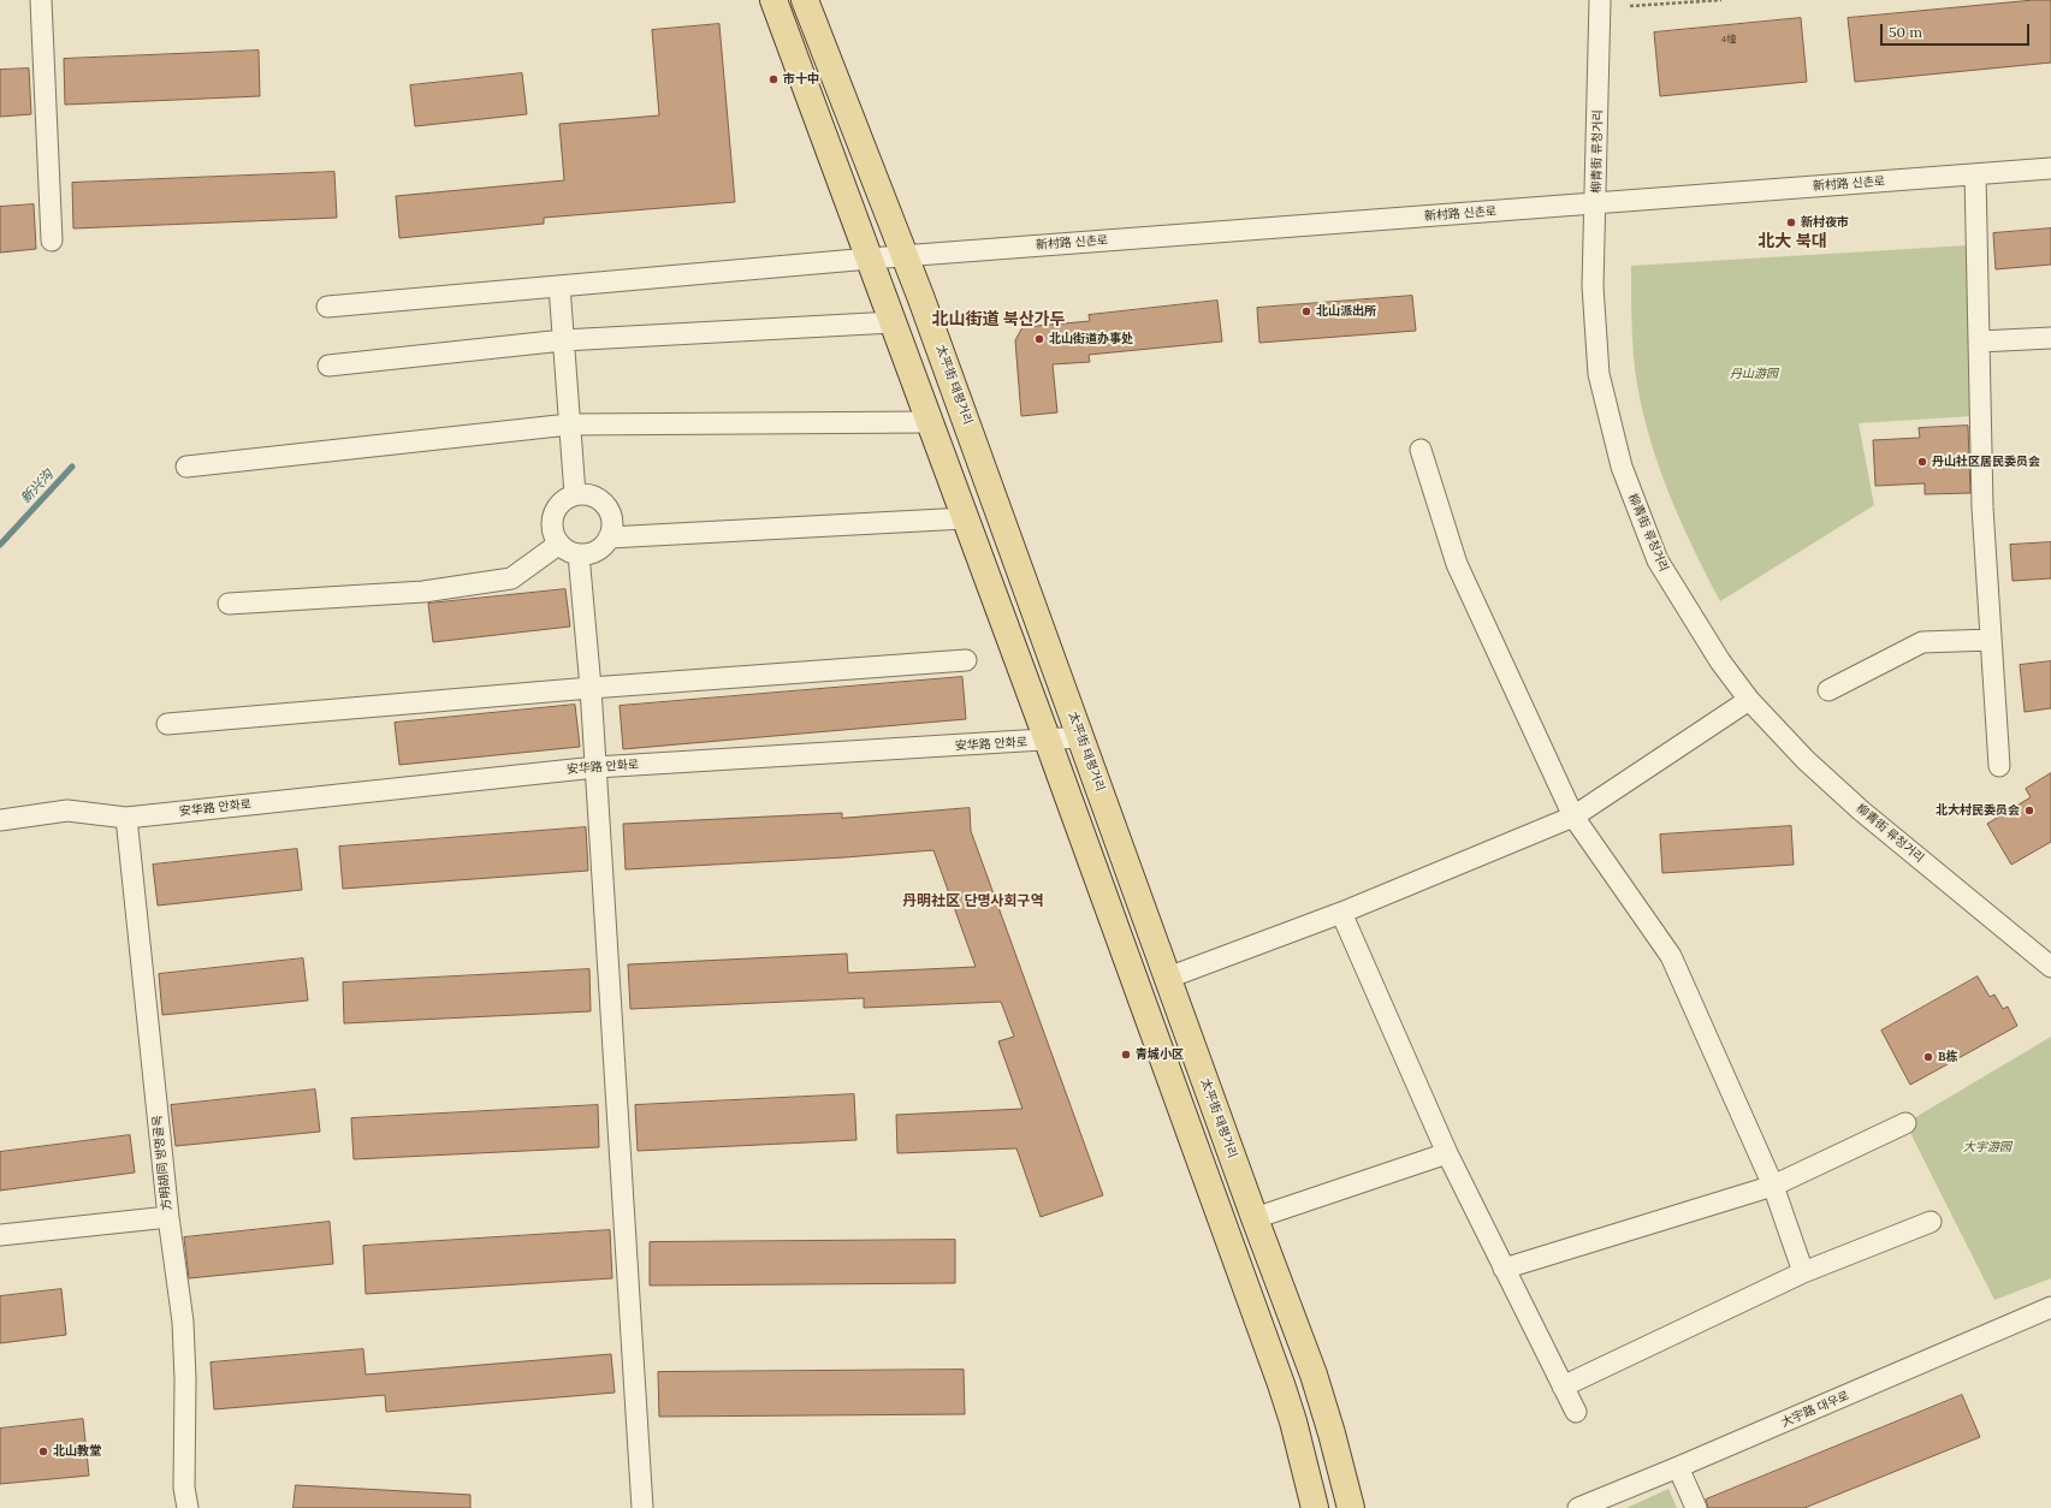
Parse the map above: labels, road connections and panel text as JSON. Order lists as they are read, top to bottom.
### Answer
{
  "streets": {
    "main road": ["太平街 태평거리"],
    "street": [
      "柳青街 류청거리",
      "新村路 신촌로",
      "安华路 안화로",
      "方明胡同 방명골목",
      "大宇路 대우로"
    ]
  },
  "crossings": [
    ["柳青街 류청거리", "新村路 신촌로"],
    ["新村路 신촌로", "太平街 태평거리"],
    ["太平街 태평거리", "安华路 안화로"],
    ["安华路 안화로", "方明胡同 방명골목"]
  ],
  "districts": ["北大 북대", "北山街道 북산가두", "丹明社区 단명사회구역"],
  "water": ["新兴沟"],
  "parks": ["丹山游园", "大宇游园"],
  "places": [
    "市十中",
    "新村夜市",
    "北山派出所",
    "北山街道办事处",
    "丹山社区居民委员会",
    "北大村民委员会",
    "青城小区",
    "B栋",
    "北山教堂"
  ],
  "house_numbers": ["4幢"],
  "scale_bar": "50 m"
}
